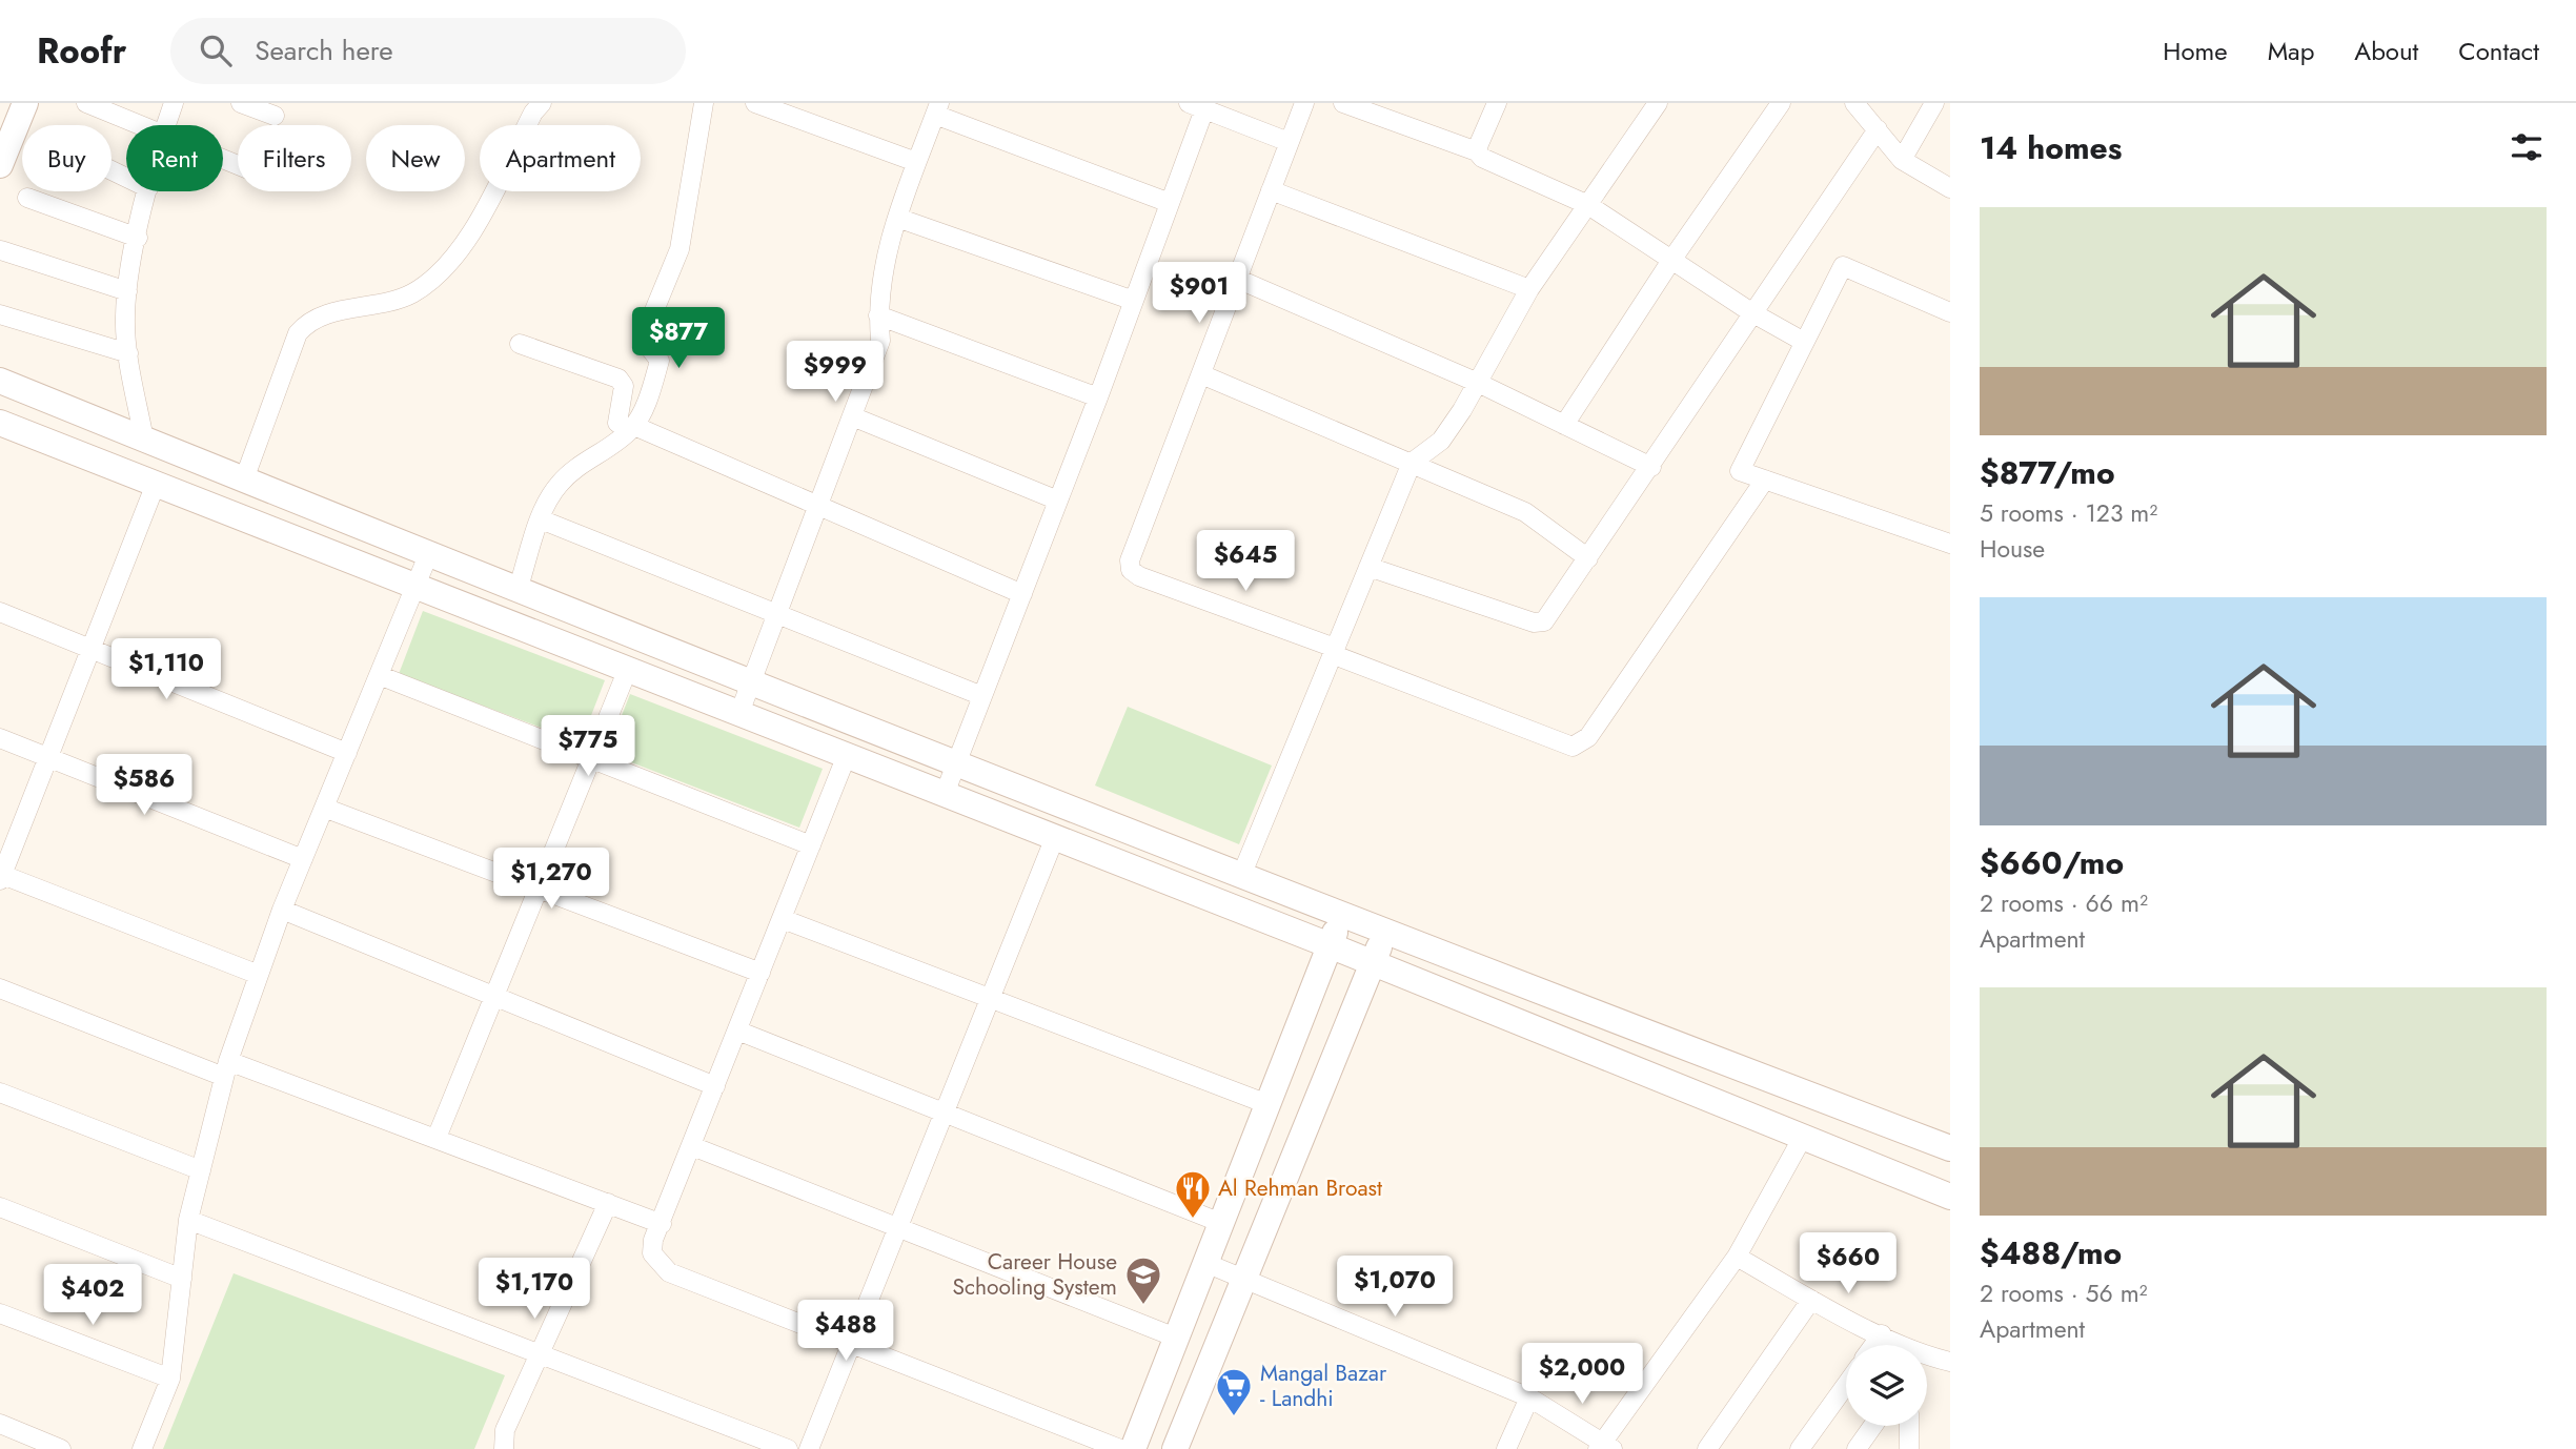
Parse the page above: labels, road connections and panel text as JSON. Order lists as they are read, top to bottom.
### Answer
{
  "places": {
    "restaurant": ["Al Rehman Broast"],
    "school or university": ["Career House Schooling System"],
    "supermarket": ["Mangal Bazar - Landhi"]
  },
  "page": {
    "header": "Roofr",
    "search": "Search here",
    "nav": [
      "Home",
      "Map",
      "About",
      "Contact"
    ],
    "heading": "14 homes",
    "chip": [
      "Buy",
      "Rent",
      "Filters",
      "New",
      "Apartment"
    ],
    "list": [
      {
        "name": "$877/mo",
        "note": "5 rooms · 123 m² · House"
      },
      {
        "name": "$660/mo",
        "note": "2 rooms · 66 m² · Apartment"
      },
      {
        "name": "$488/mo",
        "note": "2 rooms · 56 m² · Apartment"
      }
    ],
    "price": [
      "$901",
      "$877",
      "$999",
      "$645",
      "$1,110",
      "$775",
      "$586",
      "$1,270",
      "$660",
      "$1,070",
      "$1,170",
      "$402",
      "$488",
      "$2,000"
    ]
  }
}
